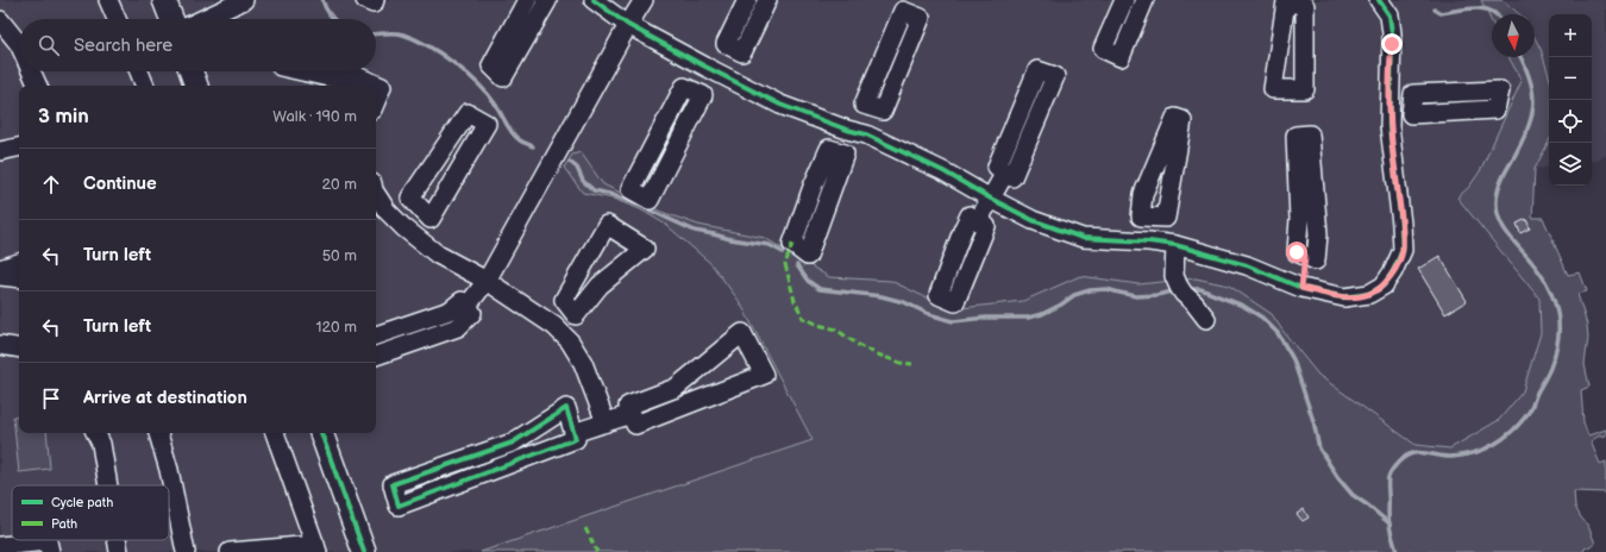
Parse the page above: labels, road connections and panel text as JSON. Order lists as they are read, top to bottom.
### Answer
{
  "legend": ["Cycle path", "Path"],
  "north": "bottom",
  "page": {
    "map_buttons": ["+", "−"],
    "search": "Search here",
    "heading": ["3 min", "Walk · 190 m"],
    "list": [
      ["Continue", "20 m"],
      ["Turn left", "50 m"],
      ["Turn left", "120 m"],
      "Arrive at destination"
    ]
  }
}
